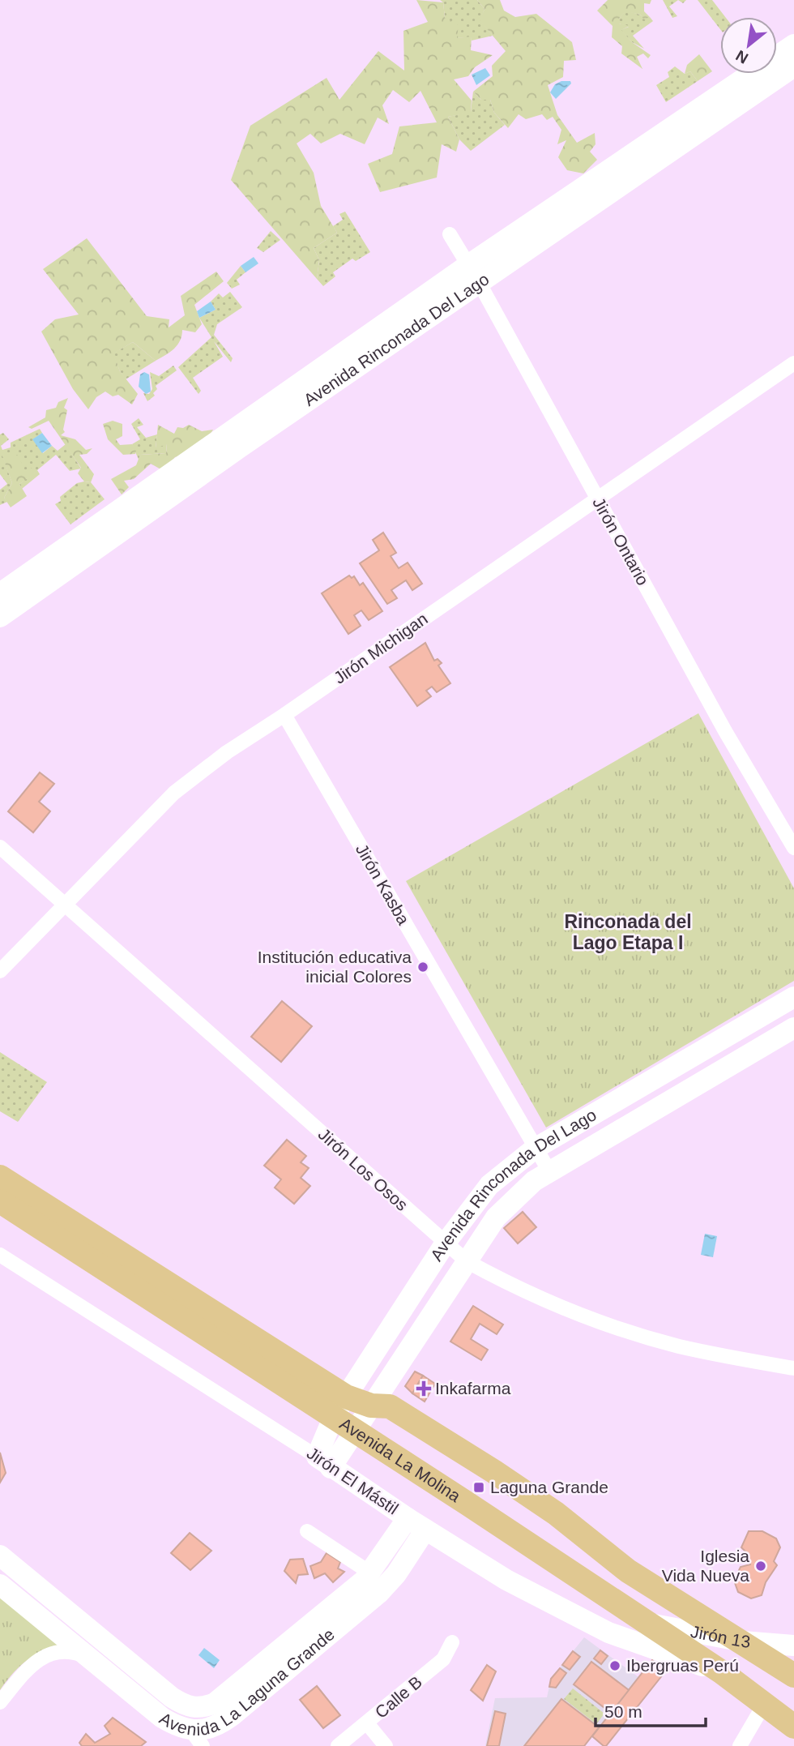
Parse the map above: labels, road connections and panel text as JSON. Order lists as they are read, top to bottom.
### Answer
{
  "streets": {
    "main road": ["Avenida La Molina"],
    "street": [
      "Avenida Rinconada Del Lago",
      "Jirón Ontario",
      "Jirón Michigan",
      "Jirón Kasba",
      "Jirón Los Osos",
      "Jirón El Mástil",
      "Jirón 13",
      "Avenida La Laguna Grande",
      "Calle B"
    ]
  },
  "crossings": [
    ["Avenida Rinconada Del Lago", "Jirón Ontario"],
    ["Avenida Rinconada Del Lago", "Jirón Kasba"],
    ["Avenida Rinconada Del Lago", "Jirón Los Osos"],
    ["Avenida Rinconada Del Lago", "Avenida La Molina"],
    ["Avenida Rinconada Del Lago", "Jirón El Mástil"],
    ["Jirón Ontario", "Jirón Michigan"],
    ["Jirón Michigan", "Jirón Kasba"],
    ["Jirón Michigan", "Jirón Los Osos"],
    ["Avenida La Molina", "Jirón El Mástil"],
    ["Avenida La Molina", "Jirón 13"],
    ["Jirón El Mástil", "Avenida La Laguna Grande"]
  ],
  "districts": ["Rinconada del Lago Etapa I"],
  "places": {
    "other": ["Institución educativa inicial Colores", "Iglesia Vida Nueva", "Ibergruas Perú"],
    "health": ["Inkafarma"],
    "transit": ["Laguna Grande"]
  },
  "scale_bar": "50 m",
  "north": "bottom left"
}
